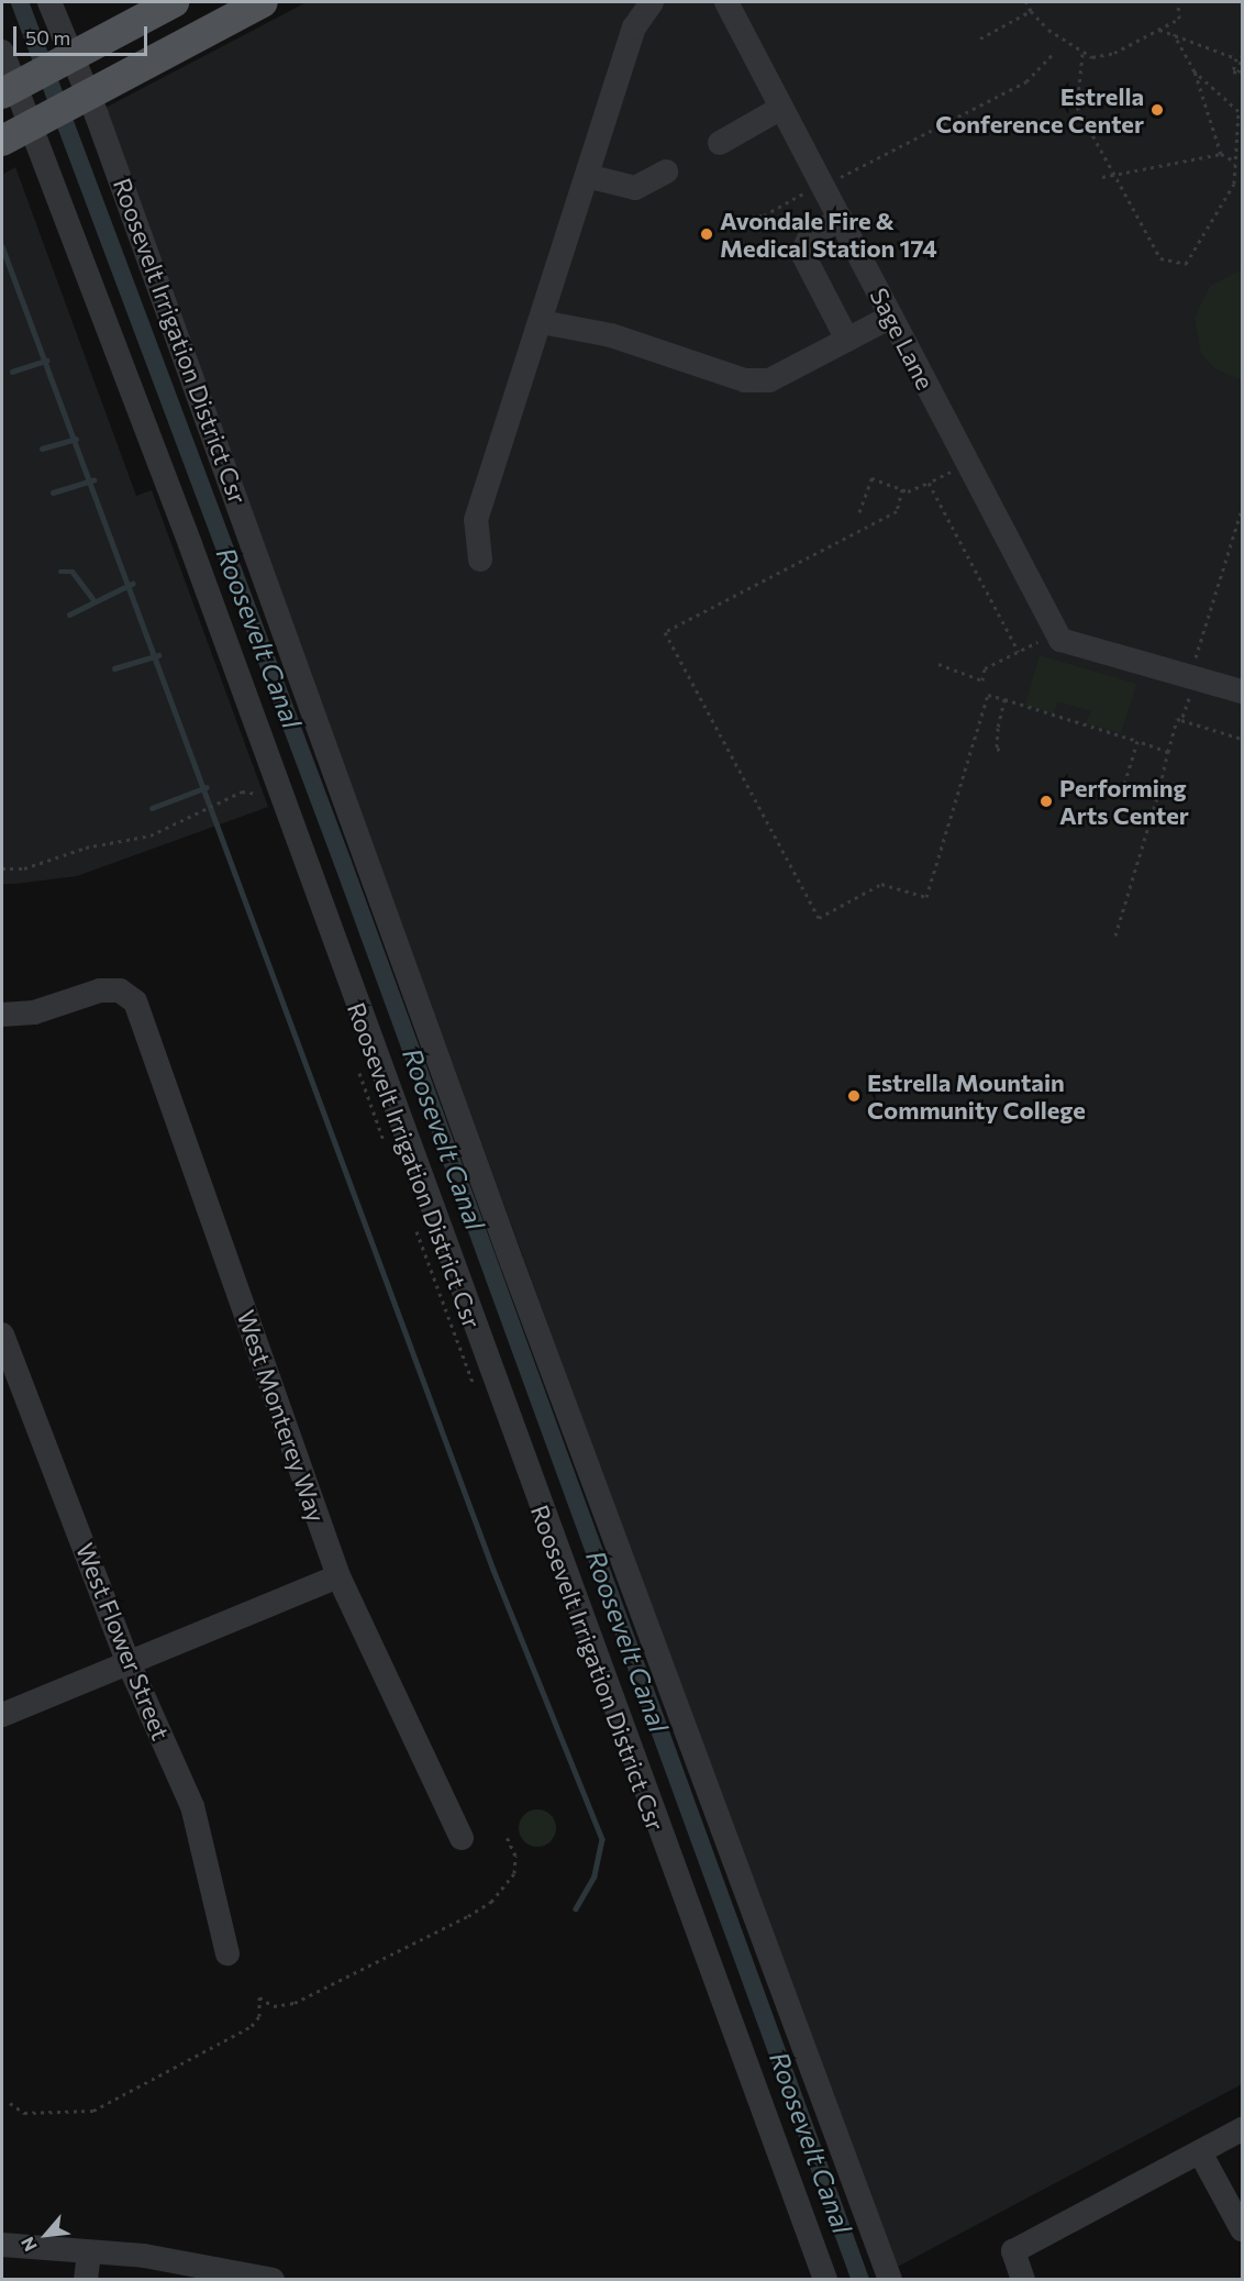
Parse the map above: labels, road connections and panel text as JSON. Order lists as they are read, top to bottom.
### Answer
{
  "streets": {
    "street": [
      "Sage Lane",
      "Roosevelt Irrigation District Csr",
      "West Monterey Way",
      "West Flower Street"
    ]
  },
  "water": ["Roosevelt Canal"],
  "places": [
    "Estrella Conference Center",
    "Avondale Fire & Medical Station 174",
    "Performing Arts Center",
    "Estrella Mountain Community College"
  ],
  "scale_bar": "50 m",
  "north": "bottom left"
}
